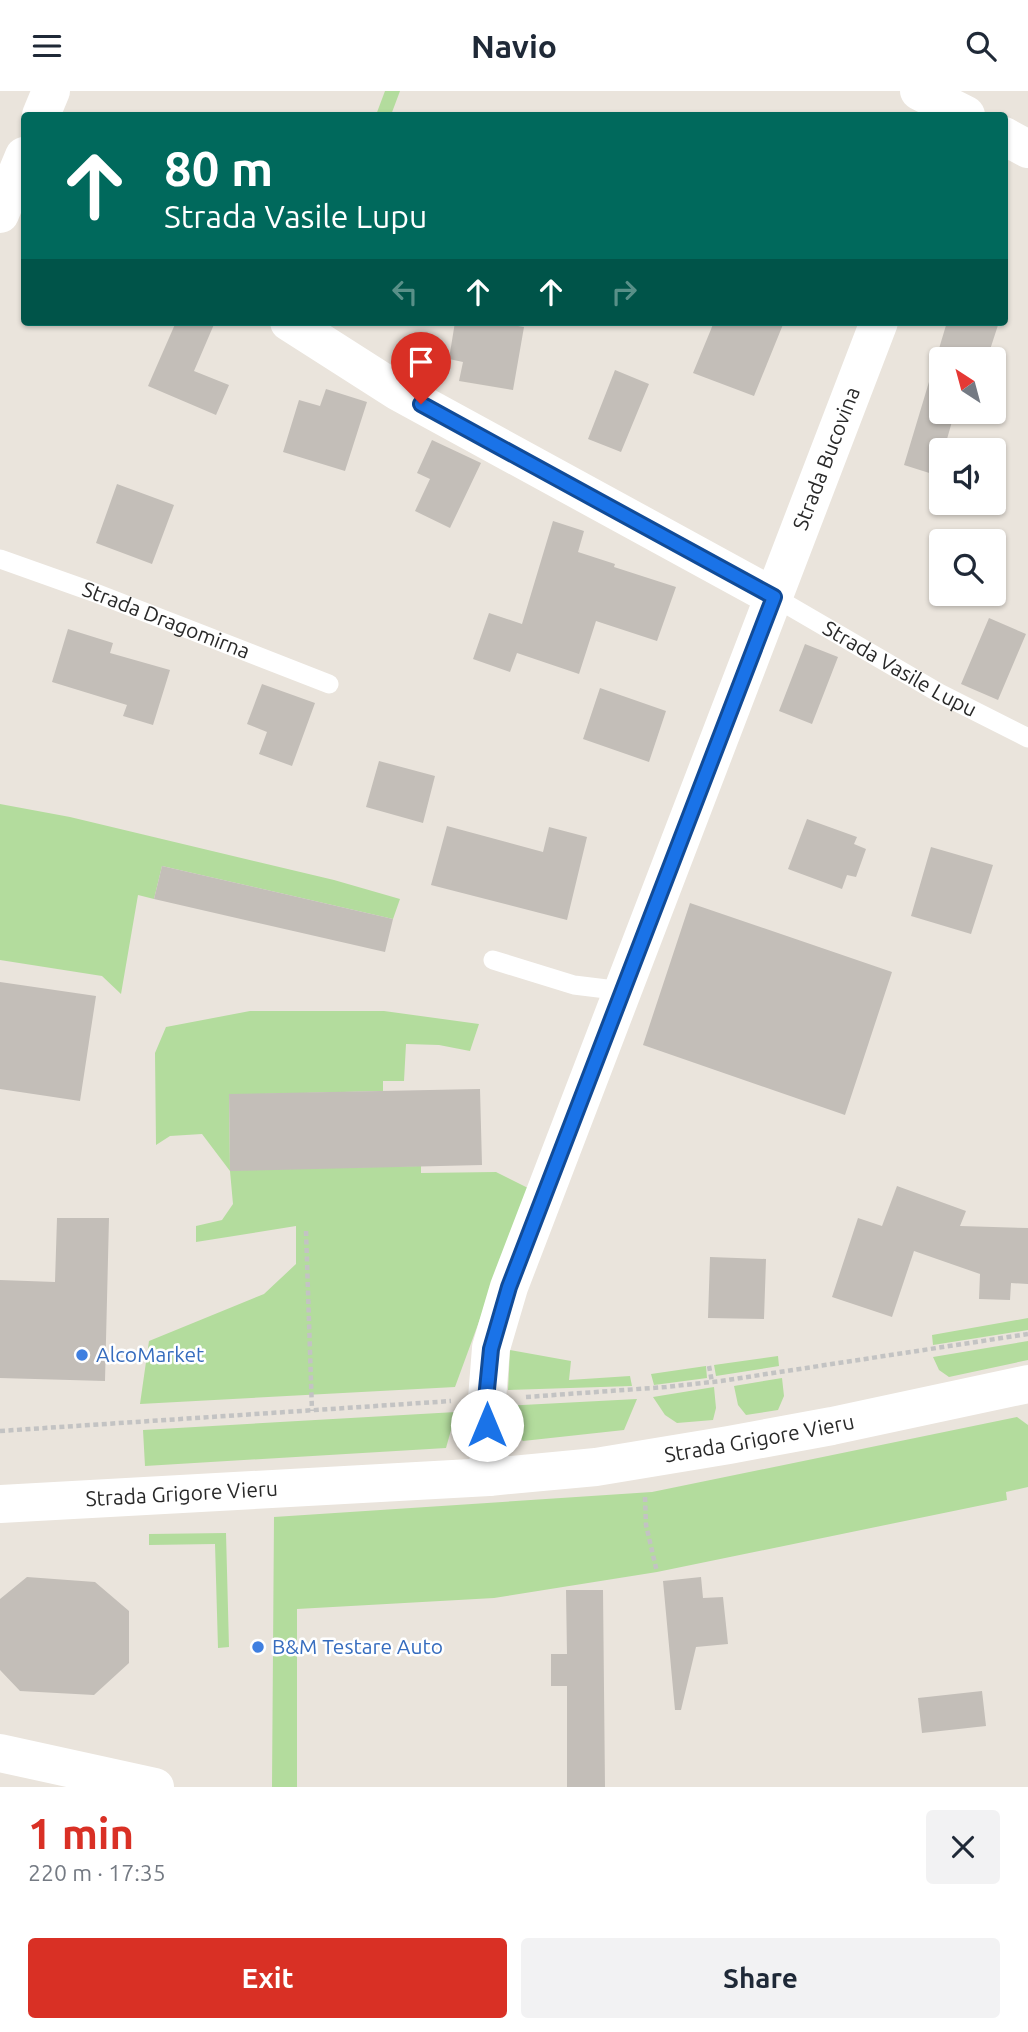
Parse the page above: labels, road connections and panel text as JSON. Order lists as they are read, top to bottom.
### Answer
{
  "streets": {
    "street": ["Strada Bucovina", "Strada Vasile Lupu", "Strada Grigore Vieru"],
    "lane": ["Strada Dragomirna"]
  },
  "crossings": [
    ["Strada Bucovina", "Strada Vasile Lupu"]
  ],
  "places": ["AlcoMarket", "B&M Testare Auto"],
  "north": "top left",
  "page": {
    "header": "Navio",
    "turn": ["80 m", "Strada Vasile Lupu"],
    "heading": ["1 min", "220 m · 17:35"],
    "buttons": ["Exit", "Share"]
  }
}
